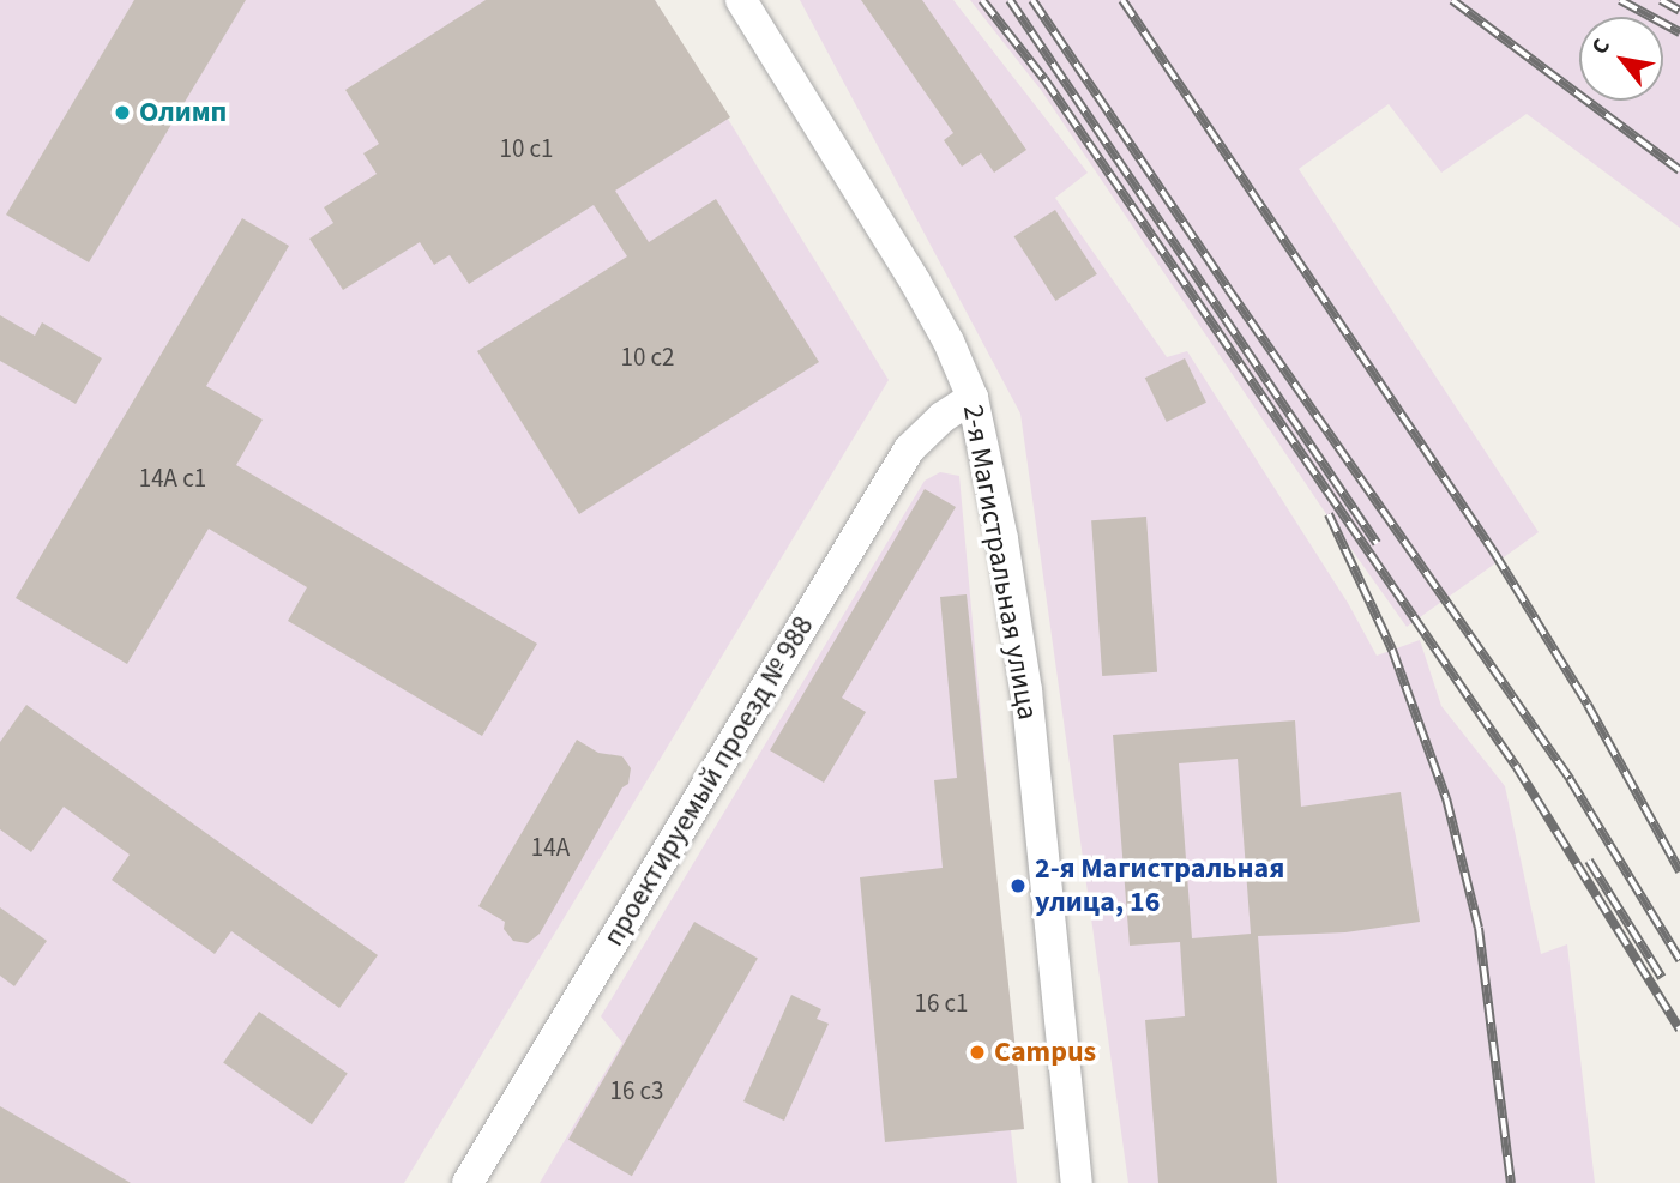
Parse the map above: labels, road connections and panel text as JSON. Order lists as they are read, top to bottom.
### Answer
{
  "streets": {
    "street": ["2-я Магистральная улица", "проектируемый проезд № 988"]
  },
  "crossings": [
    ["2-я Магистральная улица", "проектируемый проезд № 988"]
  ],
  "places": ["Олимп", "2-я Магистральная улица, 16", "Campus"],
  "house_numbers": [
    "10 с1",
    "10 с2",
    "14А с1",
    "14А",
    "16 c1",
    "16 с3"
  ],
  "north": "top left"
}
